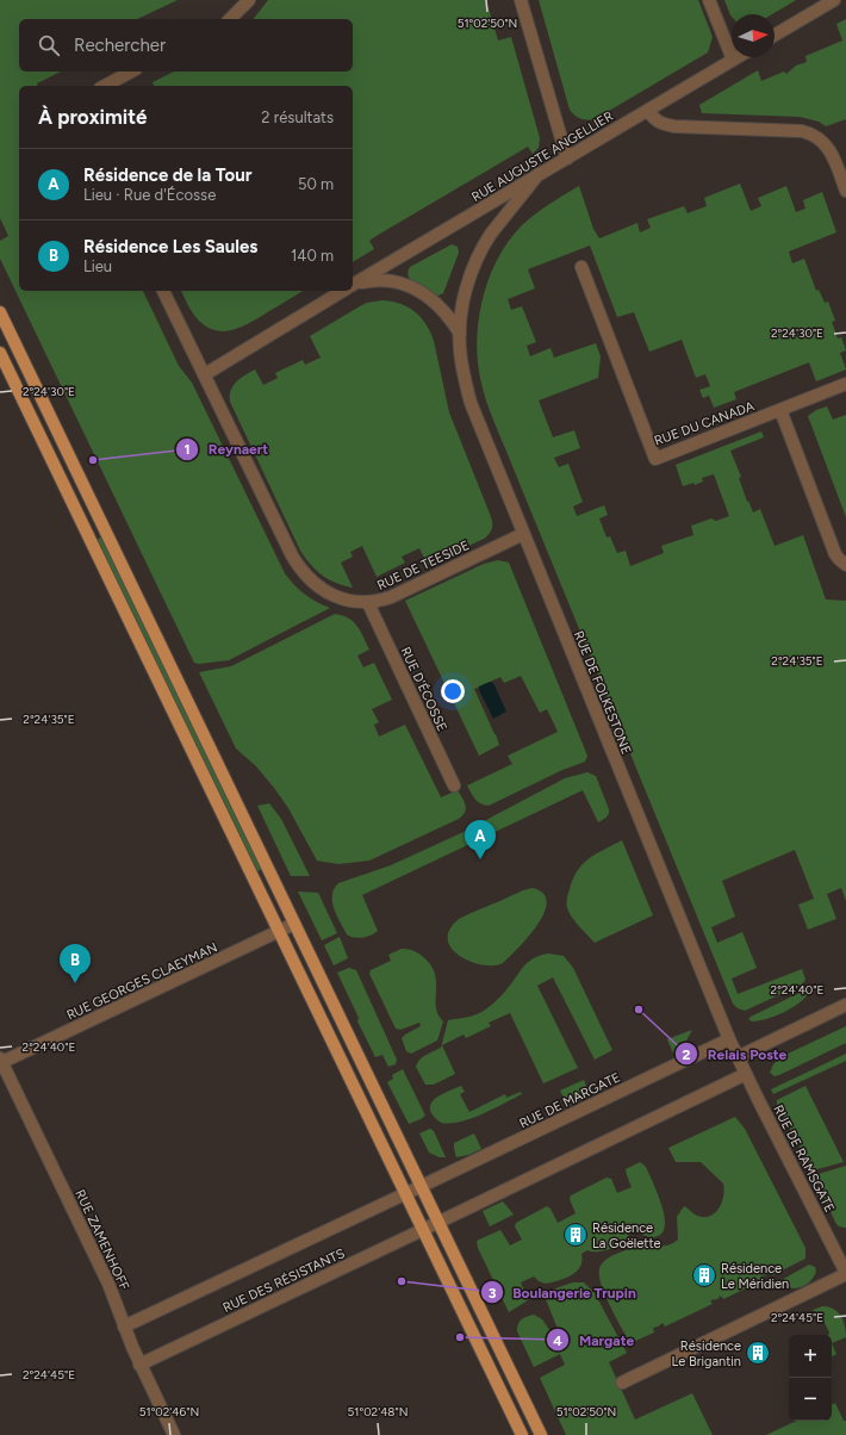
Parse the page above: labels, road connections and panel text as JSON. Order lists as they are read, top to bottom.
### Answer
{
  "streets": {
    "street": [
      "RUE AUGUSTE ANGELLIER",
      "RUE DU CANADA",
      "RUE DE TEESIDE",
      "RUE D'ÉCOSSE",
      "RUE DE FOLKESTONE",
      "RUE GEORGES CLAEYMAN",
      "RUE DE MARGATE",
      "RUE DE RAMSGATE",
      "RUE ZAMENHOFF",
      "RUE DES RÉSISTANTS"
    ]
  },
  "crossings": [
    ["RUE AUGUSTE ANGELLIER", "RUE DE TEESIDE"],
    ["RUE AUGUSTE ANGELLIER", "RUE DE FOLKESTONE"],
    ["RUE DE TEESIDE", "RUE D'ÉCOSSE"],
    ["RUE DE TEESIDE", "RUE DE FOLKESTONE"],
    ["RUE DE FOLKESTONE", "RUE DE MARGATE"],
    ["RUE DE FOLKESTONE", "RUE DE RAMSGATE"],
    ["RUE GEORGES CLAEYMAN", "RUE ZAMENHOFF"],
    ["RUE DE MARGATE", "RUE DES RÉSISTANTS"],
    ["RUE ZAMENHOFF", "RUE DES RÉSISTANTS"]
  ],
  "places": {
    "other": [
      "Reynaert",
      "Relais Poste",
      "Boulangerie Trupin",
      "Margate"
    ],
    "building": ["Résidence La Goëlette", "Résidence Le Méridien", "Résidence Le Brigantin"]
  },
  "north": "right",
  "page": {
    "search": "Rechercher",
    "heading": ["À proximité", "2 résultats"],
    "list": [
      {
        "mark": "A",
        "name": "Résidence de la Tour",
        "note": "Lieu · Rue d'Écosse",
        "value": "50 m"
      },
      {
        "mark": "B",
        "name": "Résidence Les Saules",
        "note": "Lieu",
        "value": "140 m"
      }
    ],
    "pins": ["A", "B"],
    "map_buttons": ["+", "−"]
  },
  "coordinates": [
    "51°02'50\"N",
    "2°24'30\"E",
    "2°24'35\"E",
    "2°24'40\"E",
    "2°24'45\"E",
    "51°02'46\"N",
    "51°02'48\"N"
  ]
}
